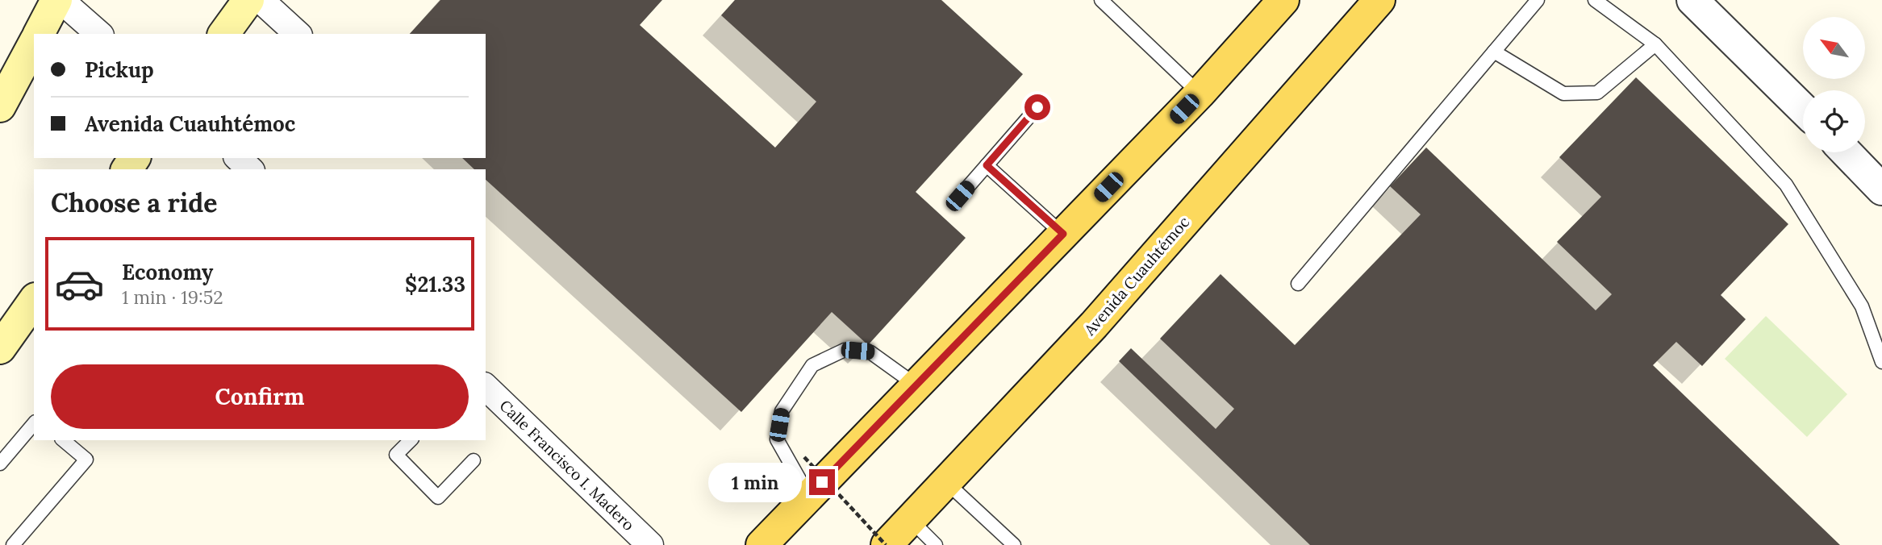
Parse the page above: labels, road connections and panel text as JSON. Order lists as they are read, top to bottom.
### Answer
{
  "streets": {
    "main road": ["Avenida Cuauhtémoc"],
    "street": ["Calle Francisco I. Madero"]
  },
  "north": "top left",
  "page": {
    "banner": ["Pickup", "Avenida Cuauhtémoc"],
    "heading": "Choose a ride",
    "list": [
      {
        "name": "Economy",
        "note": "1 min · 19:52",
        "value": "$21.33"
      }
    ],
    "buttons": "Confirm",
    "bubble": "1 min"
  }
}
